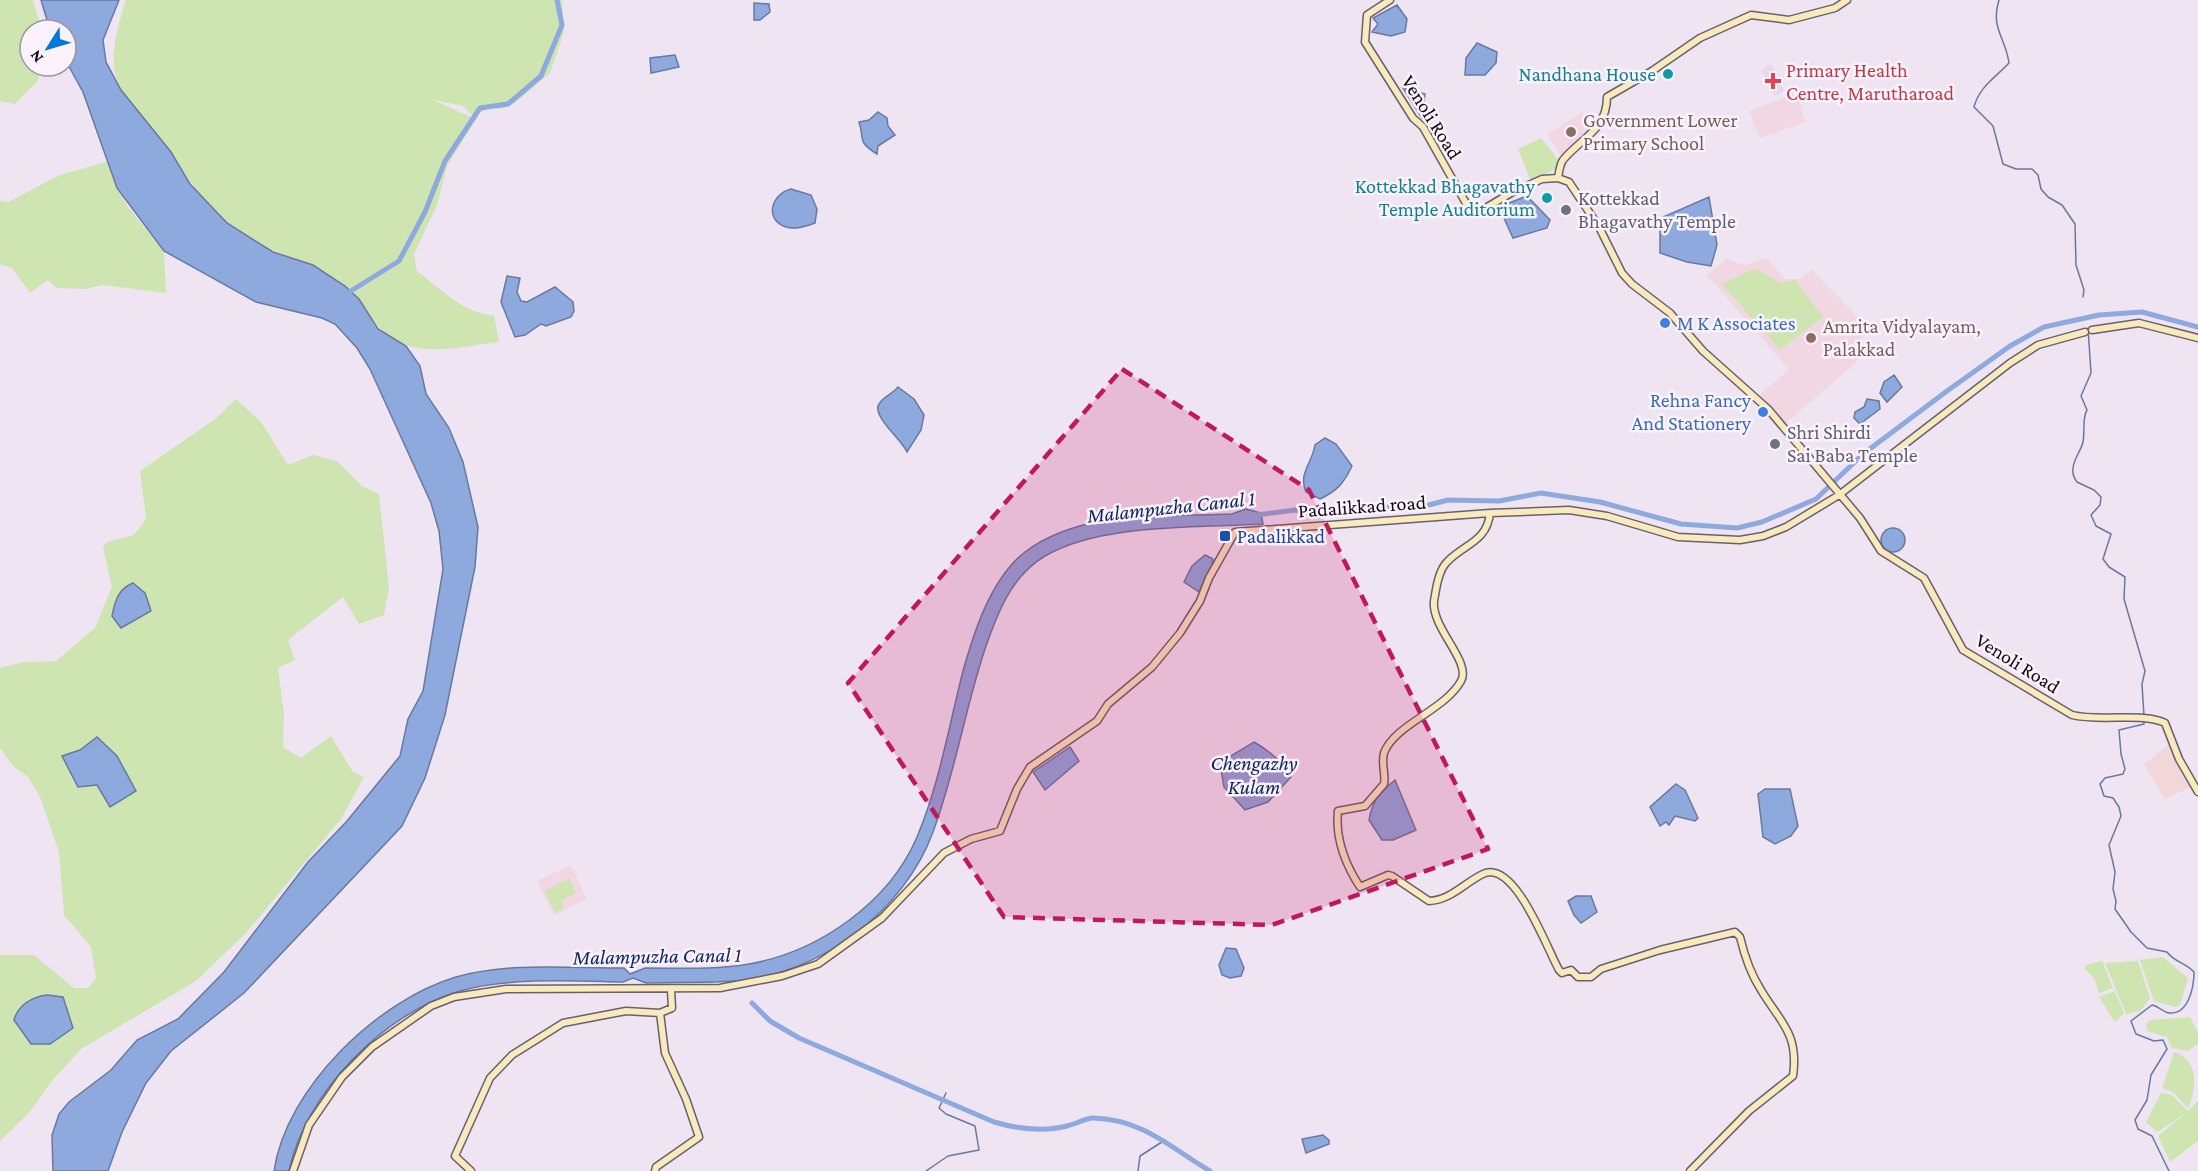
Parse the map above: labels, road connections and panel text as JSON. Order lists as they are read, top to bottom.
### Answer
{
  "streets": {
    "street": ["Venoli Road", "Padalikkad road"]
  },
  "crossings": [
    ["Venoli Road", "Padalikkad road"]
  ],
  "water": ["Malampuzha Canal 1", "Chengazhy Kulam"],
  "places": {
    "other": [
      "Nandhana House",
      "Government Lower Primary School",
      "Kottekkad Bhagavathy Temple Auditorium",
      "Kottekkad Bhagavathy Temple",
      "M K Associates",
      "Amrita Vidyalayam, Palakkad",
      "Rehna Fancy And Stationery",
      "Shri Shirdi Sai Baba Temple"
    ],
    "health": ["Primary Health Centre, Marutharoad"],
    "transit": ["Padalikkad"]
  },
  "north": "bottom left"
}
